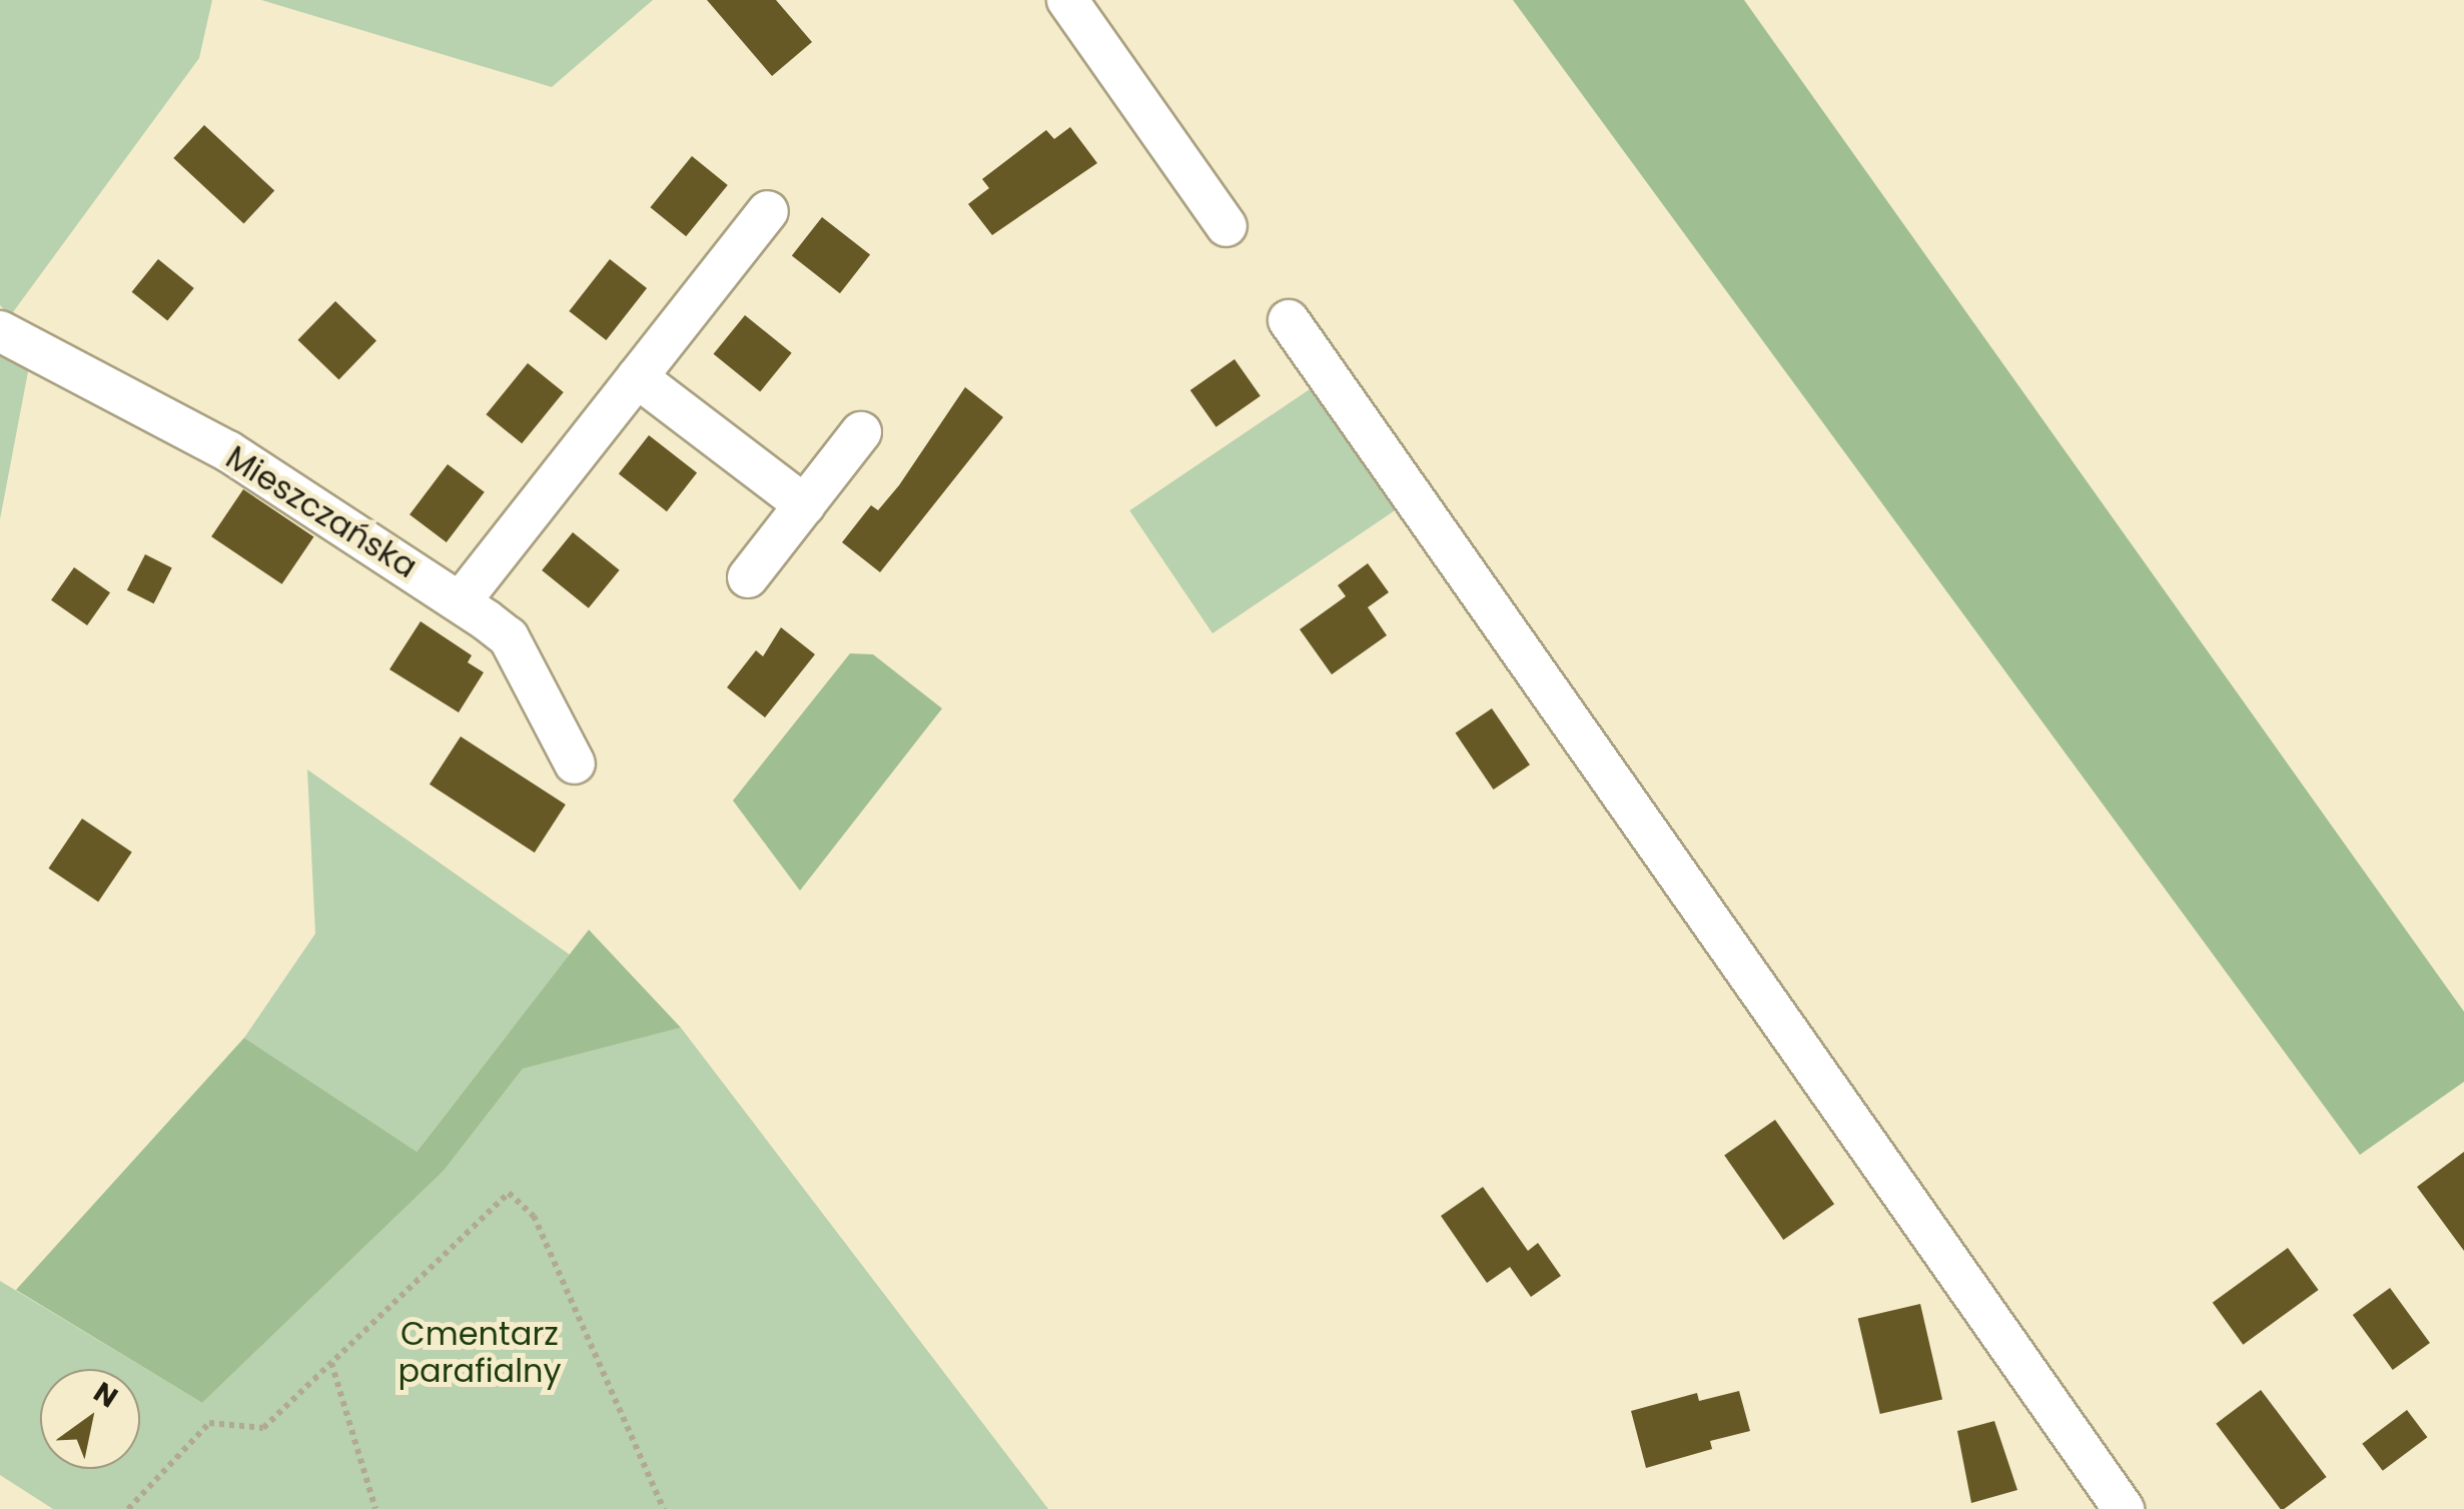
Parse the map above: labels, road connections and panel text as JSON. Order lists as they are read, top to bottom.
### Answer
{
  "streets": {
    "lane": ["Mieszczańska"]
  },
  "parks": ["Cmentarz parafialny"],
  "north": "top right"
}
